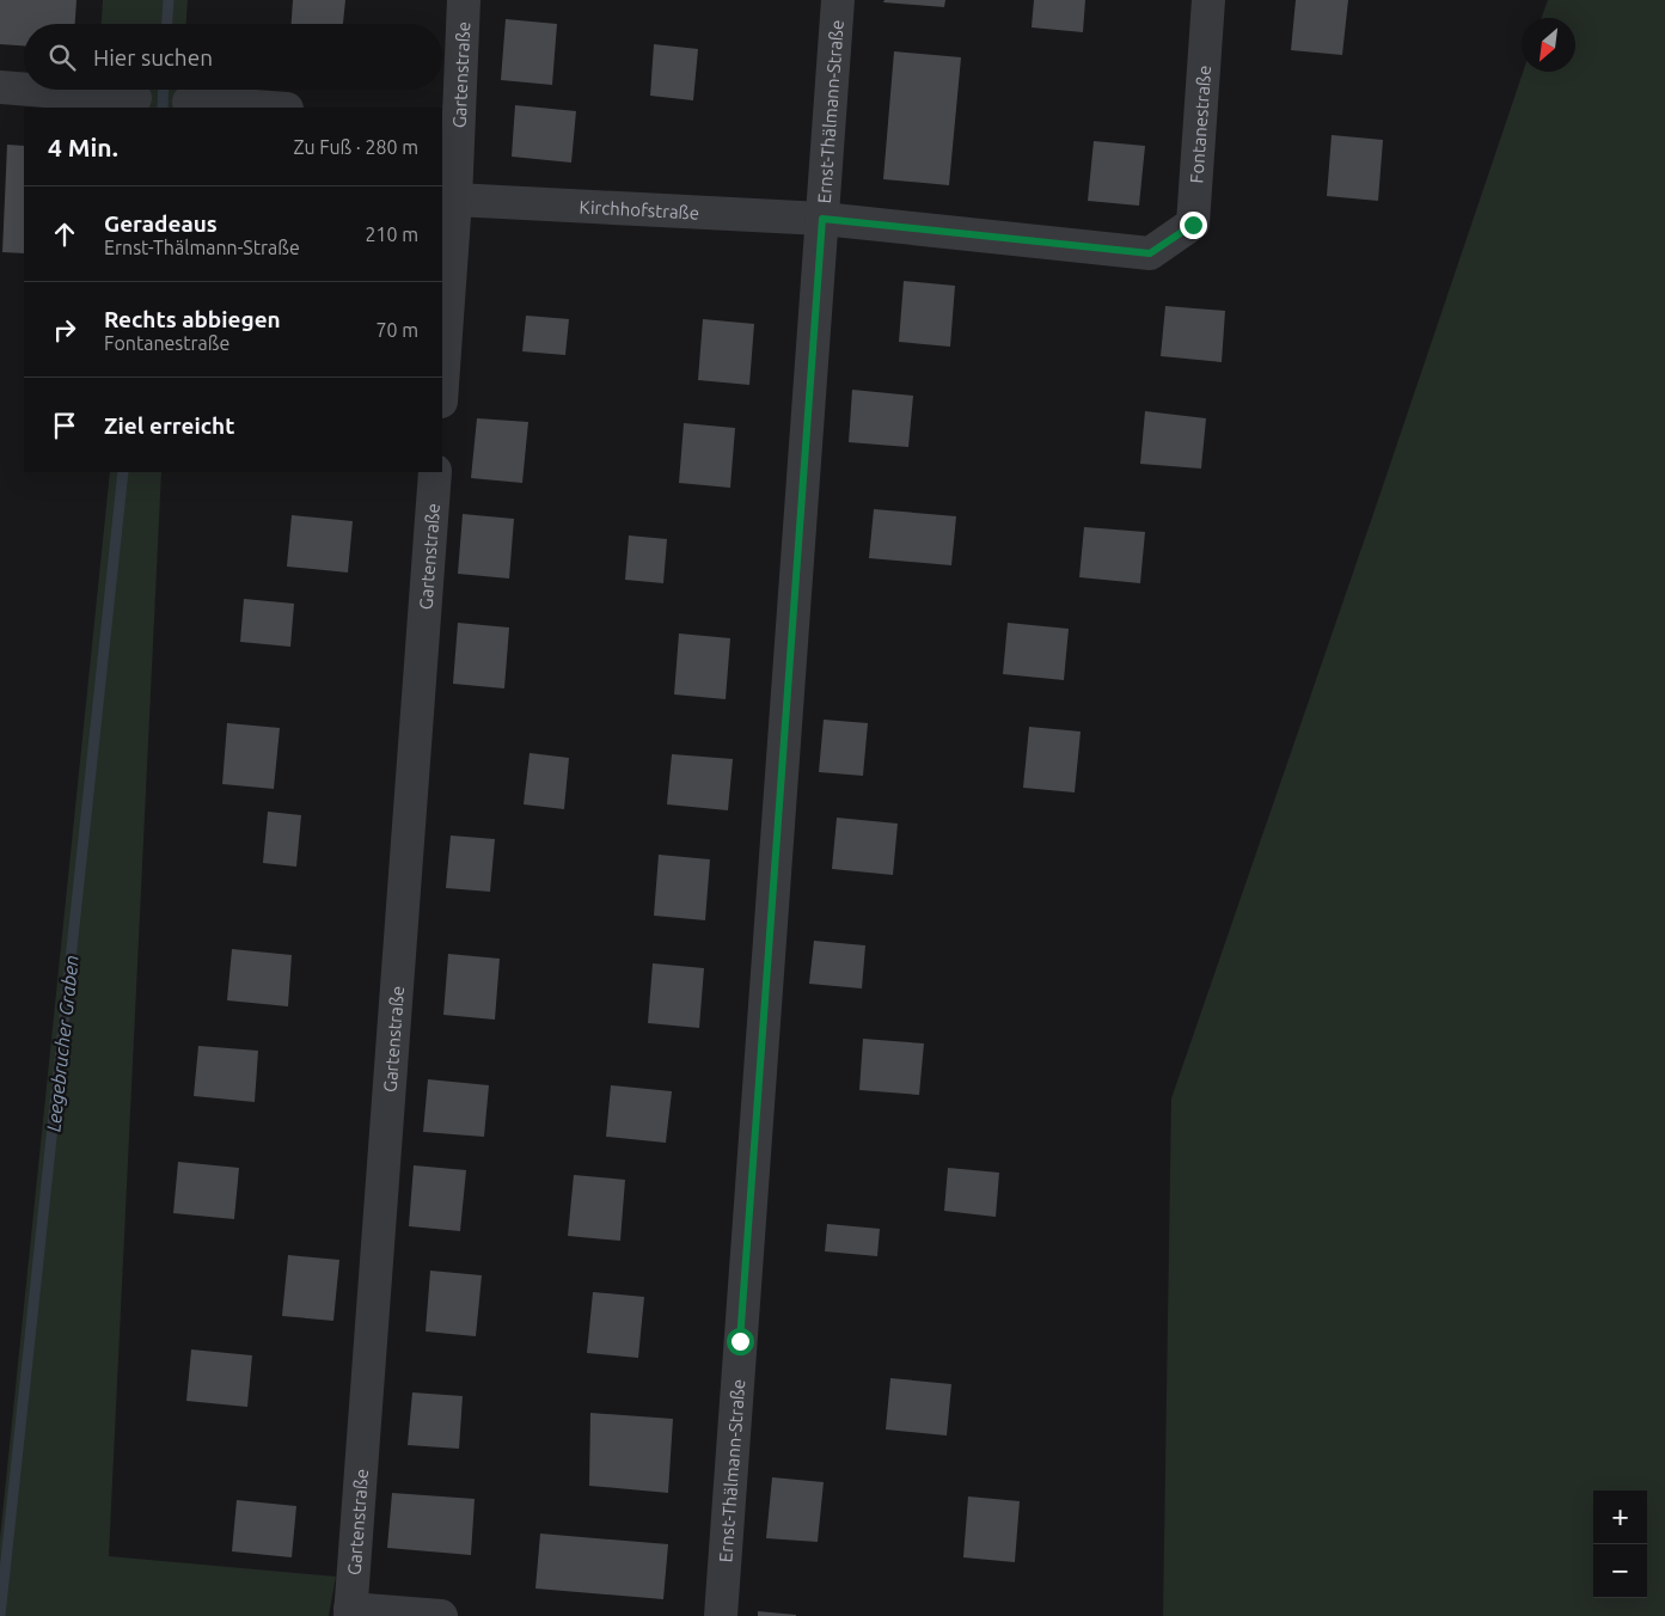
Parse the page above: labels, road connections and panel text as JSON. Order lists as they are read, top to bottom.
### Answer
{
  "streets": {
    "street": [
      "Gartenstraße",
      "Ernst-Thälmann-Straße",
      "Fontanestraße",
      "Kirchhofstraße"
    ]
  },
  "crossings": [
    ["Gartenstraße", "Kirchhofstraße"],
    ["Ernst-Thälmann-Straße", "Fontanestraße"],
    ["Ernst-Thälmann-Straße", "Kirchhofstraße"],
    ["Fontanestraße", "Kirchhofstraße"]
  ],
  "water": ["Leegebrucher Graben"],
  "north": "bottom left",
  "page": {
    "search": "Hier suchen",
    "heading": ["4 Min.", "Zu Fuß · 280 m"],
    "list": [
      ["Geradeaus", "Ernst-Thälmann-Straße", "210 m"],
      ["Rechts abbiegen", "Fontanestraße", "70 m"],
      "Ziel erreicht"
    ],
    "map_buttons": ["+", "−"]
  }
}
